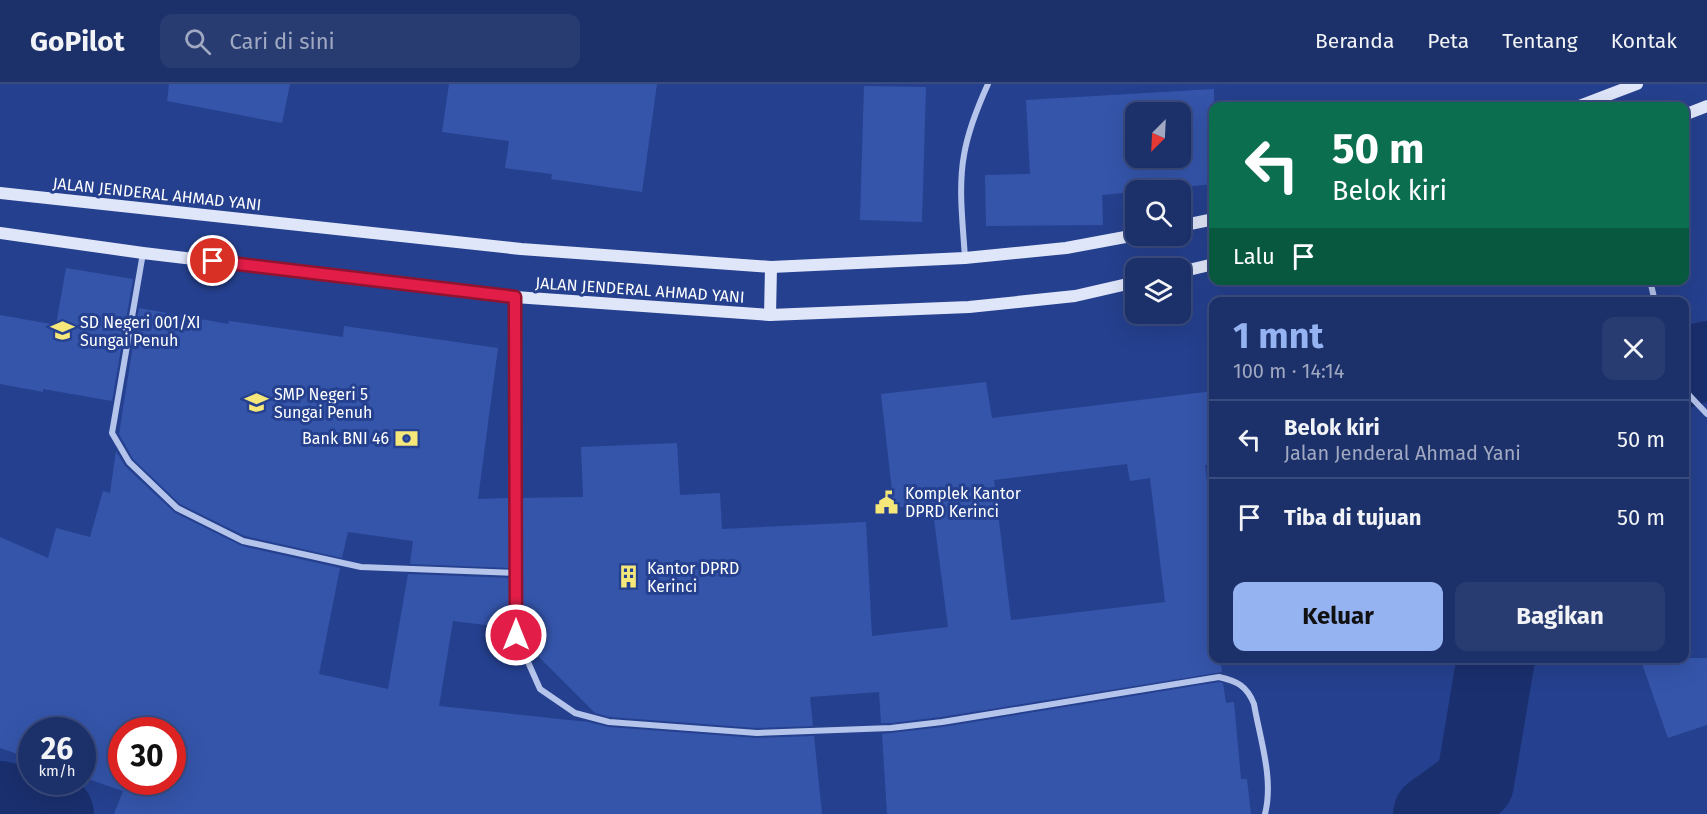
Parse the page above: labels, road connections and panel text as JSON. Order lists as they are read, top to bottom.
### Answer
{
  "streets": {
    "main road": ["JALAN JENDERAL AHMAD YANI"]
  },
  "places": {
    "school or university": ["SD Negeri 001/XI Sungai Penuh", "SMP Negeri 5 Sungai Penuh"],
    "bank": ["Bank BNI 46"],
    "public building": ["Komplek Kantor DPRD Kerinci"],
    "building": ["Kantor DPRD Kerinci"]
  },
  "north": "bottom left",
  "page": {
    "header": "GoPilot",
    "search": "Cari di sini",
    "nav": [
      "Beranda",
      "Peta",
      "Tentang",
      "Kontak"
    ],
    "turn": ["50 m", "Belok kiri"],
    "then": "Lalu",
    "heading": ["1 mnt", "100 m · 14:14"],
    "list": [
      {
        "name": "Belok kiri",
        "note": "Jalan Jenderal Ahmad Yani",
        "value": "50 m"
      },
      {
        "name": "Tiba di tujuan",
        "value": "50 m"
      }
    ],
    "buttons": ["Keluar", "Bagikan"],
    "speed": "26 km/h",
    "limit": "30"
  }
}
